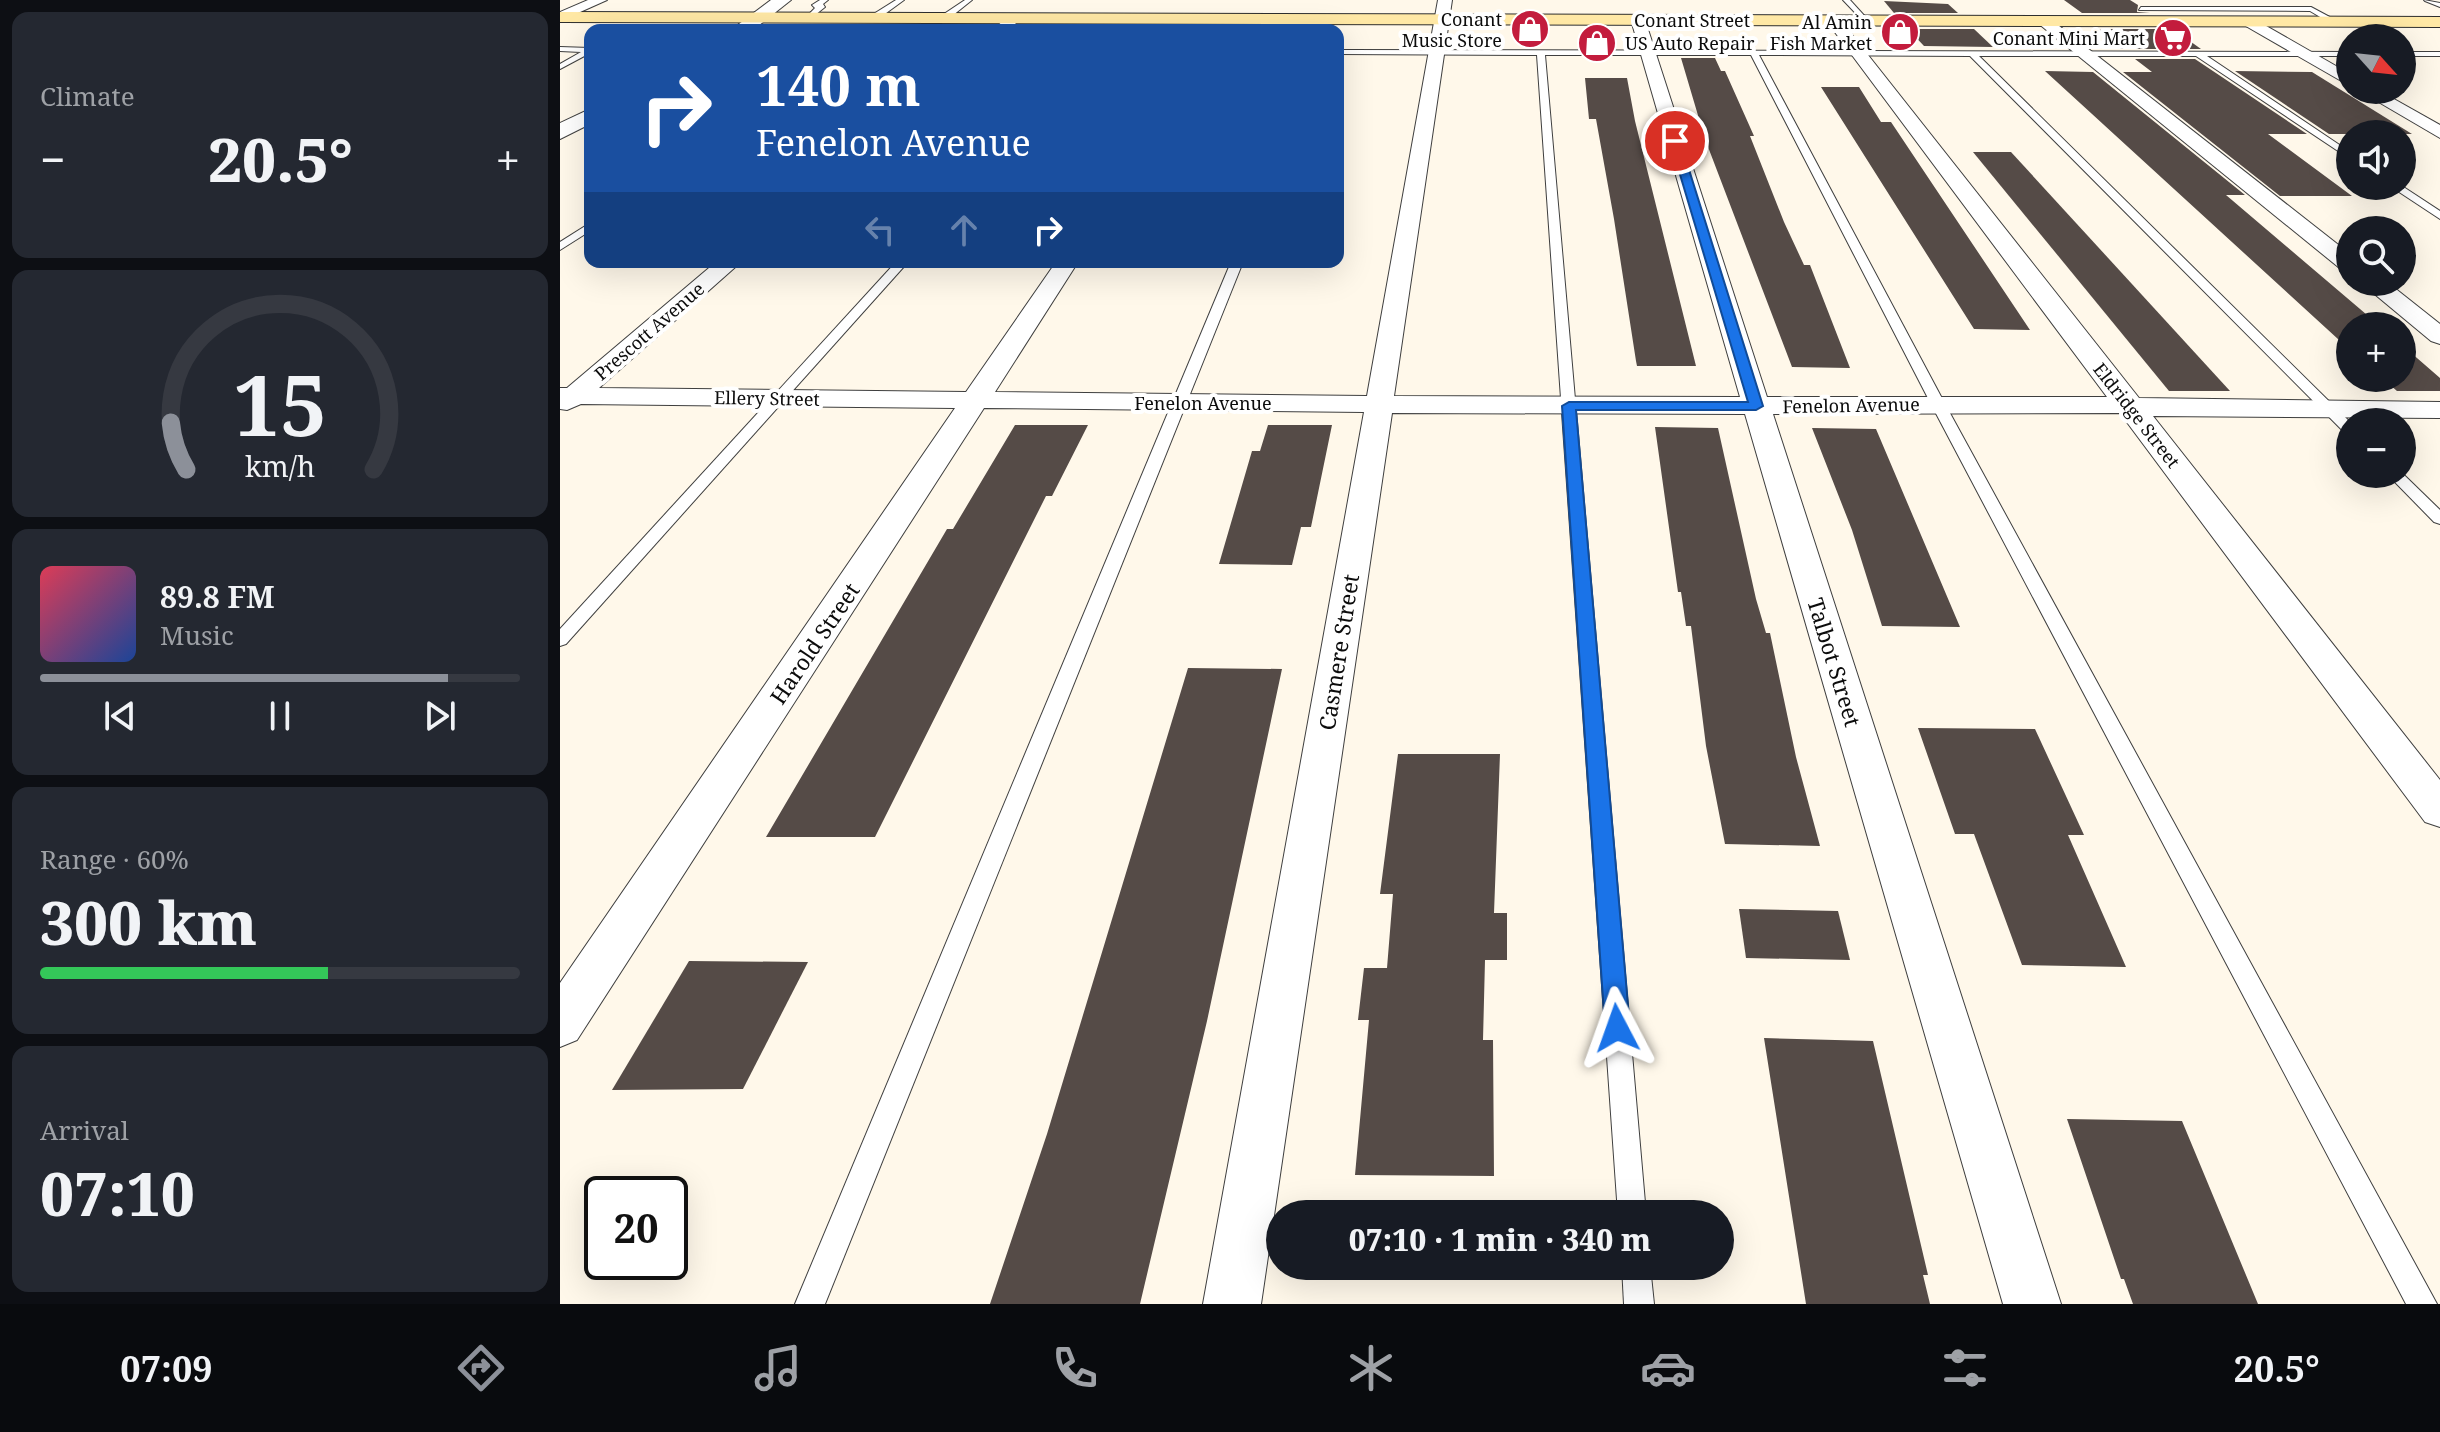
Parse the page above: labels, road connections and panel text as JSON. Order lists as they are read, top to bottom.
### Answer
{
  "streets": {
    "main road": ["Conant Street"],
    "street": [
      "Prescott Avenue",
      "Ellery Street",
      "Fenelon Avenue",
      "Eldridge Street",
      "Harold Street",
      "Casmere Street",
      "Talbot Street"
    ]
  },
  "crossings": [
    ["Conant Street", "Eldridge Street"],
    ["Conant Street", "Casmere Street"],
    ["Conant Street", "Talbot Street"],
    ["Prescott Avenue", "Ellery Street"],
    ["Ellery Street", "Fenelon Avenue"],
    ["Ellery Street", "Harold Street"],
    ["Fenelon Avenue", "Eldridge Street"],
    ["Fenelon Avenue", "Harold Street"],
    ["Fenelon Avenue", "Casmere Street"],
    ["Fenelon Avenue", "Talbot Street"]
  ],
  "places": {
    "shop": ["Conant Music Store", "Al Amin Fish Market", "US Auto Repair"],
    "supermarket": ["Conant Mini Mart"]
  },
  "north": "bottom right",
  "page": {
    "tile": [
      "Climate",
      ["Range · 60%", "300 km"],
      ["Arrival", "07:10"]
    ],
    "map_buttons": ["+", "−"],
    "turn": ["140 m", "Fenelon Avenue"],
    "heat": ["−", "20.5°", "+"],
    "song": ["89.8 FM", "Music"],
    "limit": "20",
    "trip": "07:10 · 1 min · 340 m",
    "tabs": ["07:09", "20.5°"],
    "gauge": ["15", "km/h"]
  }
}
